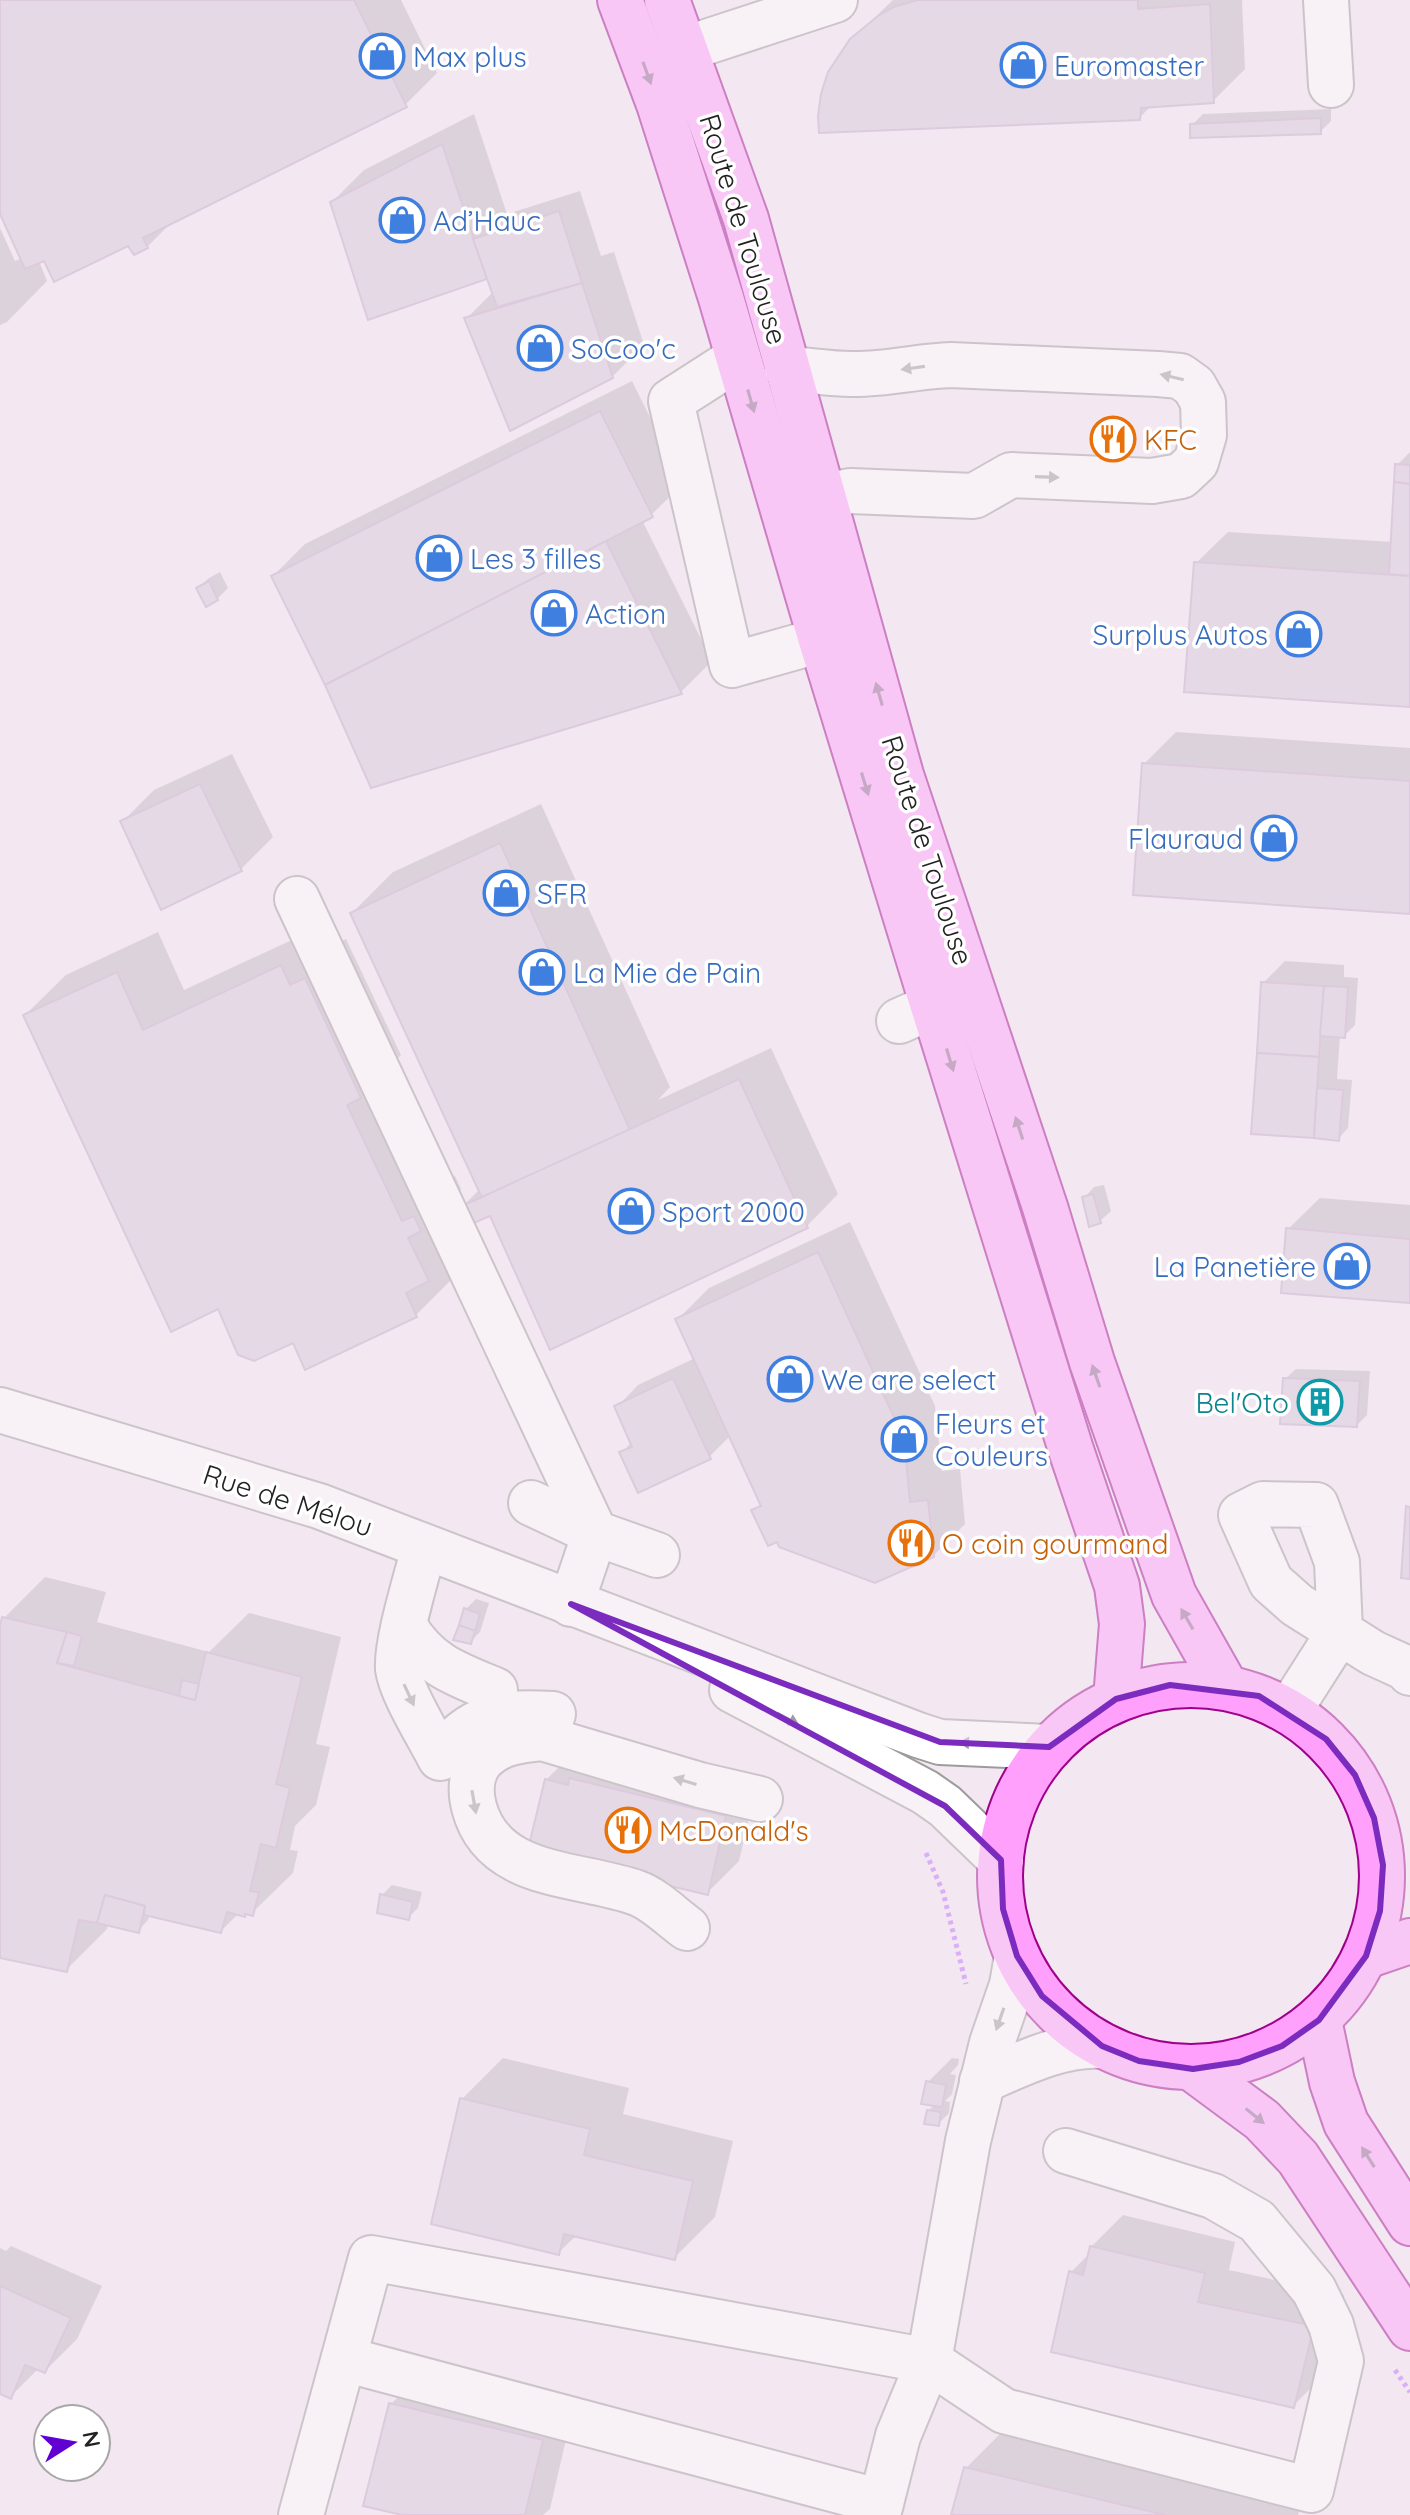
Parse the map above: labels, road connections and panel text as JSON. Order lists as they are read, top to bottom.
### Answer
{
  "streets": {
    "main road": ["Route de Toulouse"],
    "street": ["Rue de Mélou"]
  },
  "places": {
    "shop": [
      "Max plus",
      "Euromaster",
      "Ad’Hauc",
      "SoCoo'c",
      "Les 3 filles",
      "Action",
      "Surplus Autos",
      "Flauraud",
      "SFR",
      "La Mie de Pain",
      "Sport 2000",
      "La Panetière",
      "We are select",
      "Fleurs et Couleurs"
    ],
    "restaurant": ["KFC", "O coin gourmand", "McDonald's"],
    "building": ["Bel'Oto"]
  },
  "north": "right"
}
